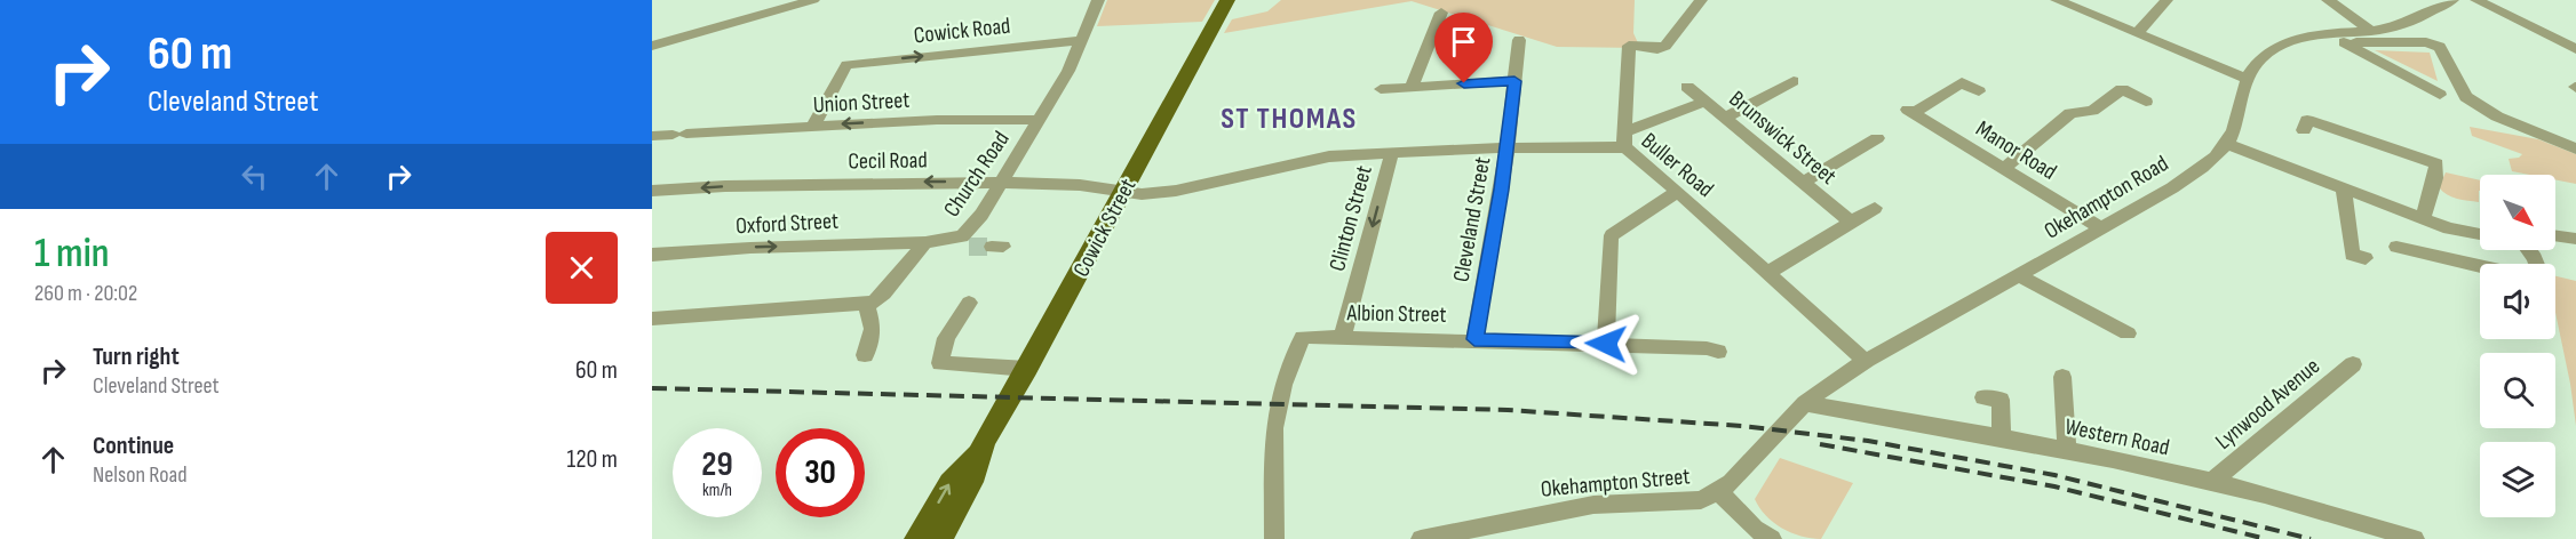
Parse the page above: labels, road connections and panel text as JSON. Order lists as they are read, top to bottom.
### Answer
{
  "streets": {
    "main road": ["Cowick Street"],
    "street": [
      "Cowick Road",
      "Union Street",
      "Brunswick Street",
      "Manor Road",
      "Cecil Road",
      "Buller Road",
      "Church Road",
      "Okehampton Road",
      "Clinton Street",
      "Cleveland Street",
      "Oxford Street",
      "Albion Street",
      "Lynwood Avenue",
      "Western Road",
      "Okehampton Street"
    ]
  },
  "crossings": [
    ["Cowick Road", "Union Street"],
    ["Cowick Road", "Church Road"],
    ["Union Street", "Church Road"],
    ["Manor Road", "Okehampton Road"],
    ["Cecil Road", "Buller Road"],
    ["Cecil Road", "Church Road"],
    ["Cecil Road", "Cowick Street"],
    ["Buller Road", "Okehampton Road"],
    ["Buller Road", "Clinton Street"],
    ["Buller Road", "Cleveland Street"],
    ["Buller Road", "Cowick Street"],
    ["Church Road", "Oxford Street"],
    ["Okehampton Road", "Western Road"],
    ["Okehampton Road", "Okehampton Street"],
    ["Clinton Street", "Albion Street"],
    ["Cleveland Street", "Albion Street"],
    ["Lynwood Avenue", "Western Road"]
  ],
  "one_way": ["Union Street", "Clinton Street"],
  "districts": ["ST THOMAS"],
  "north": "bottom right",
  "page": {
    "turn": ["60 m", "Cleveland Street"],
    "heading": ["1 min", "260 m · 20:02"],
    "list": [
      {
        "name": "Turn right",
        "note": "Cleveland Street",
        "value": "60 m"
      },
      {
        "name": "Continue",
        "note": "Nelson Road",
        "value": "120 m"
      }
    ],
    "speed": "29 km/h",
    "limit": "30"
  }
}
